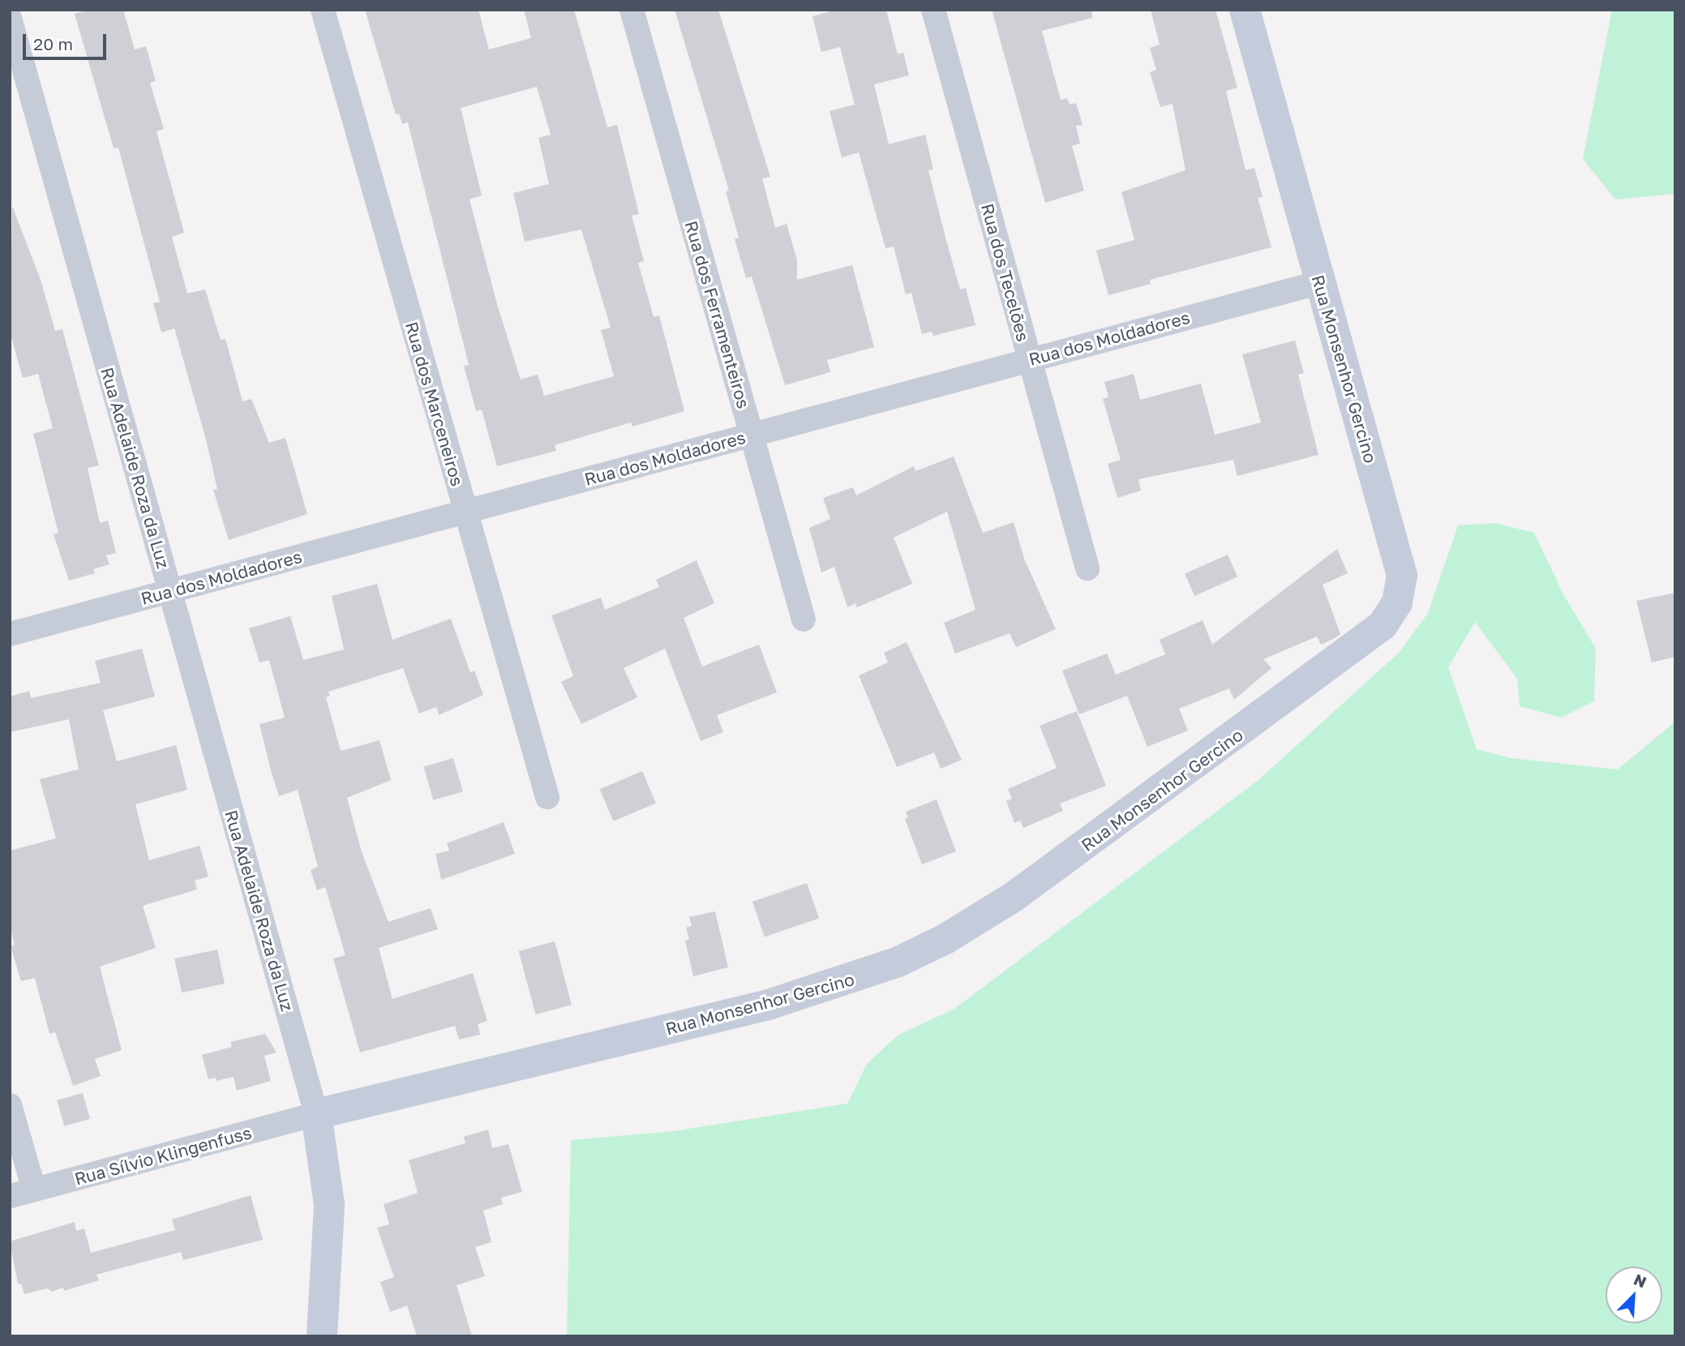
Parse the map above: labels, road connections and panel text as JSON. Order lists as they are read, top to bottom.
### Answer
{
  "streets": {
    "main road": ["Rua Monsenhor Gercino"],
    "street": [
      "Rua dos Tecelões",
      "Rua dos Ferramenteiros",
      "Rua dos Moldadores",
      "Rua dos Marceneiros",
      "Rua Adelaide Roza da Luz",
      "Rua Sílvio Klingenfuss"
    ]
  },
  "crossings": [
    ["Rua dos Tecelões", "Rua dos Moldadores"],
    ["Rua dos Ferramenteiros", "Rua dos Moldadores"],
    ["Rua dos Moldadores", "Rua Monsenhor Gercino"],
    ["Rua dos Moldadores", "Rua dos Marceneiros"],
    ["Rua dos Moldadores", "Rua Adelaide Roza da Luz"],
    ["Rua Monsenhor Gercino", "Rua Adelaide Roza da Luz"],
    ["Rua Monsenhor Gercino", "Rua Sílvio Klingenfuss"],
    ["Rua Adelaide Roza da Luz", "Rua Sílvio Klingenfuss"]
  ],
  "scale_bar": "20 m",
  "north": "top right"
}
